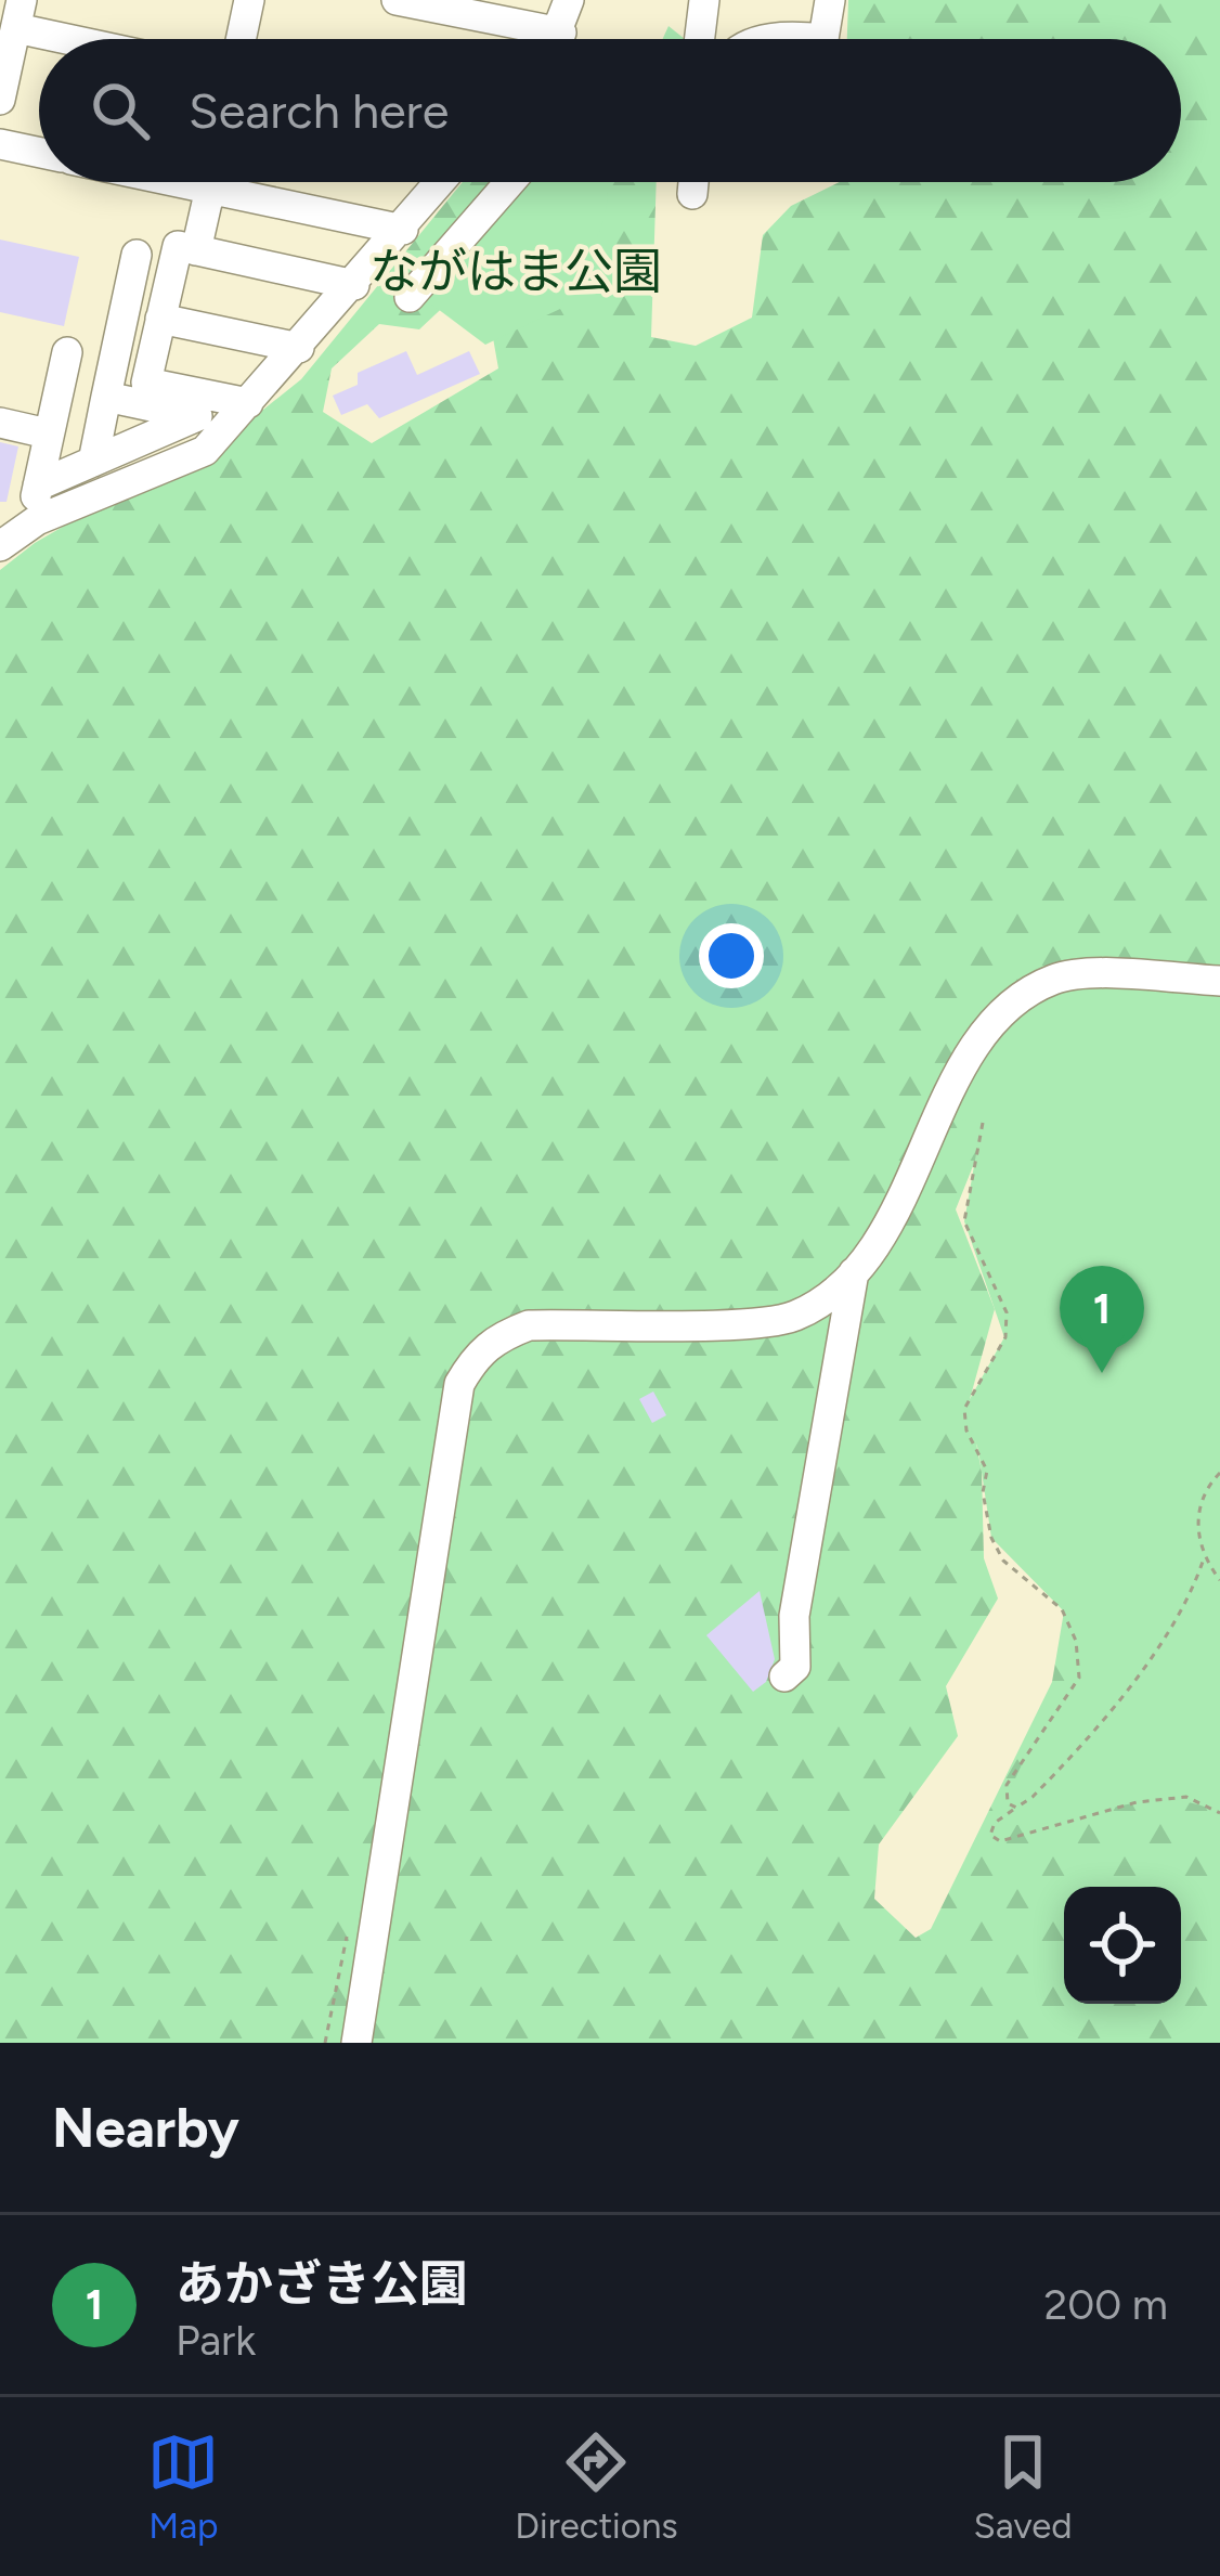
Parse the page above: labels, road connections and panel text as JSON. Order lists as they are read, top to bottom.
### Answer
{
  "parks": ["ながはま公園"],
  "page": {
    "search": "Search here",
    "pins": "1",
    "heading": "Nearby",
    "list": [
      {
        "mark": "1",
        "name": "あかざき公園",
        "note": "Park",
        "value": "200 m"
      }
    ],
    "nav": ["Map", "Directions", "Saved"]
  }
}
